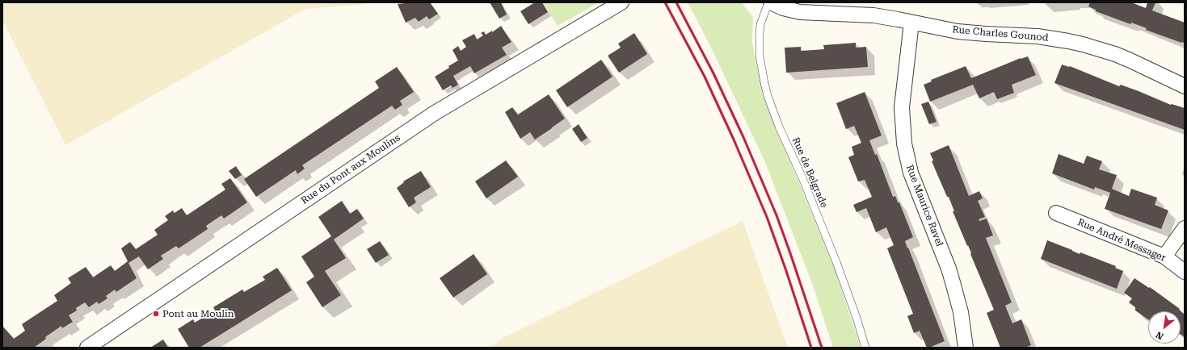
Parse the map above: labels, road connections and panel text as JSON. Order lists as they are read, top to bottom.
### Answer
{
  "streets": {
    "street": [
      "Rue Charles Gounod",
      "Rue du Pont aux Moulins",
      "Rue Maurice Ravel",
      "Rue André Messager"
    ],
    "lane": ["Rue de Belgrade"]
  },
  "crossings": [
    ["Rue Charles Gounod", "Rue de Belgrade"],
    ["Rue Charles Gounod", "Rue Maurice Ravel"]
  ],
  "places": ["Pont au Moulin"],
  "north": "bottom left"
}
